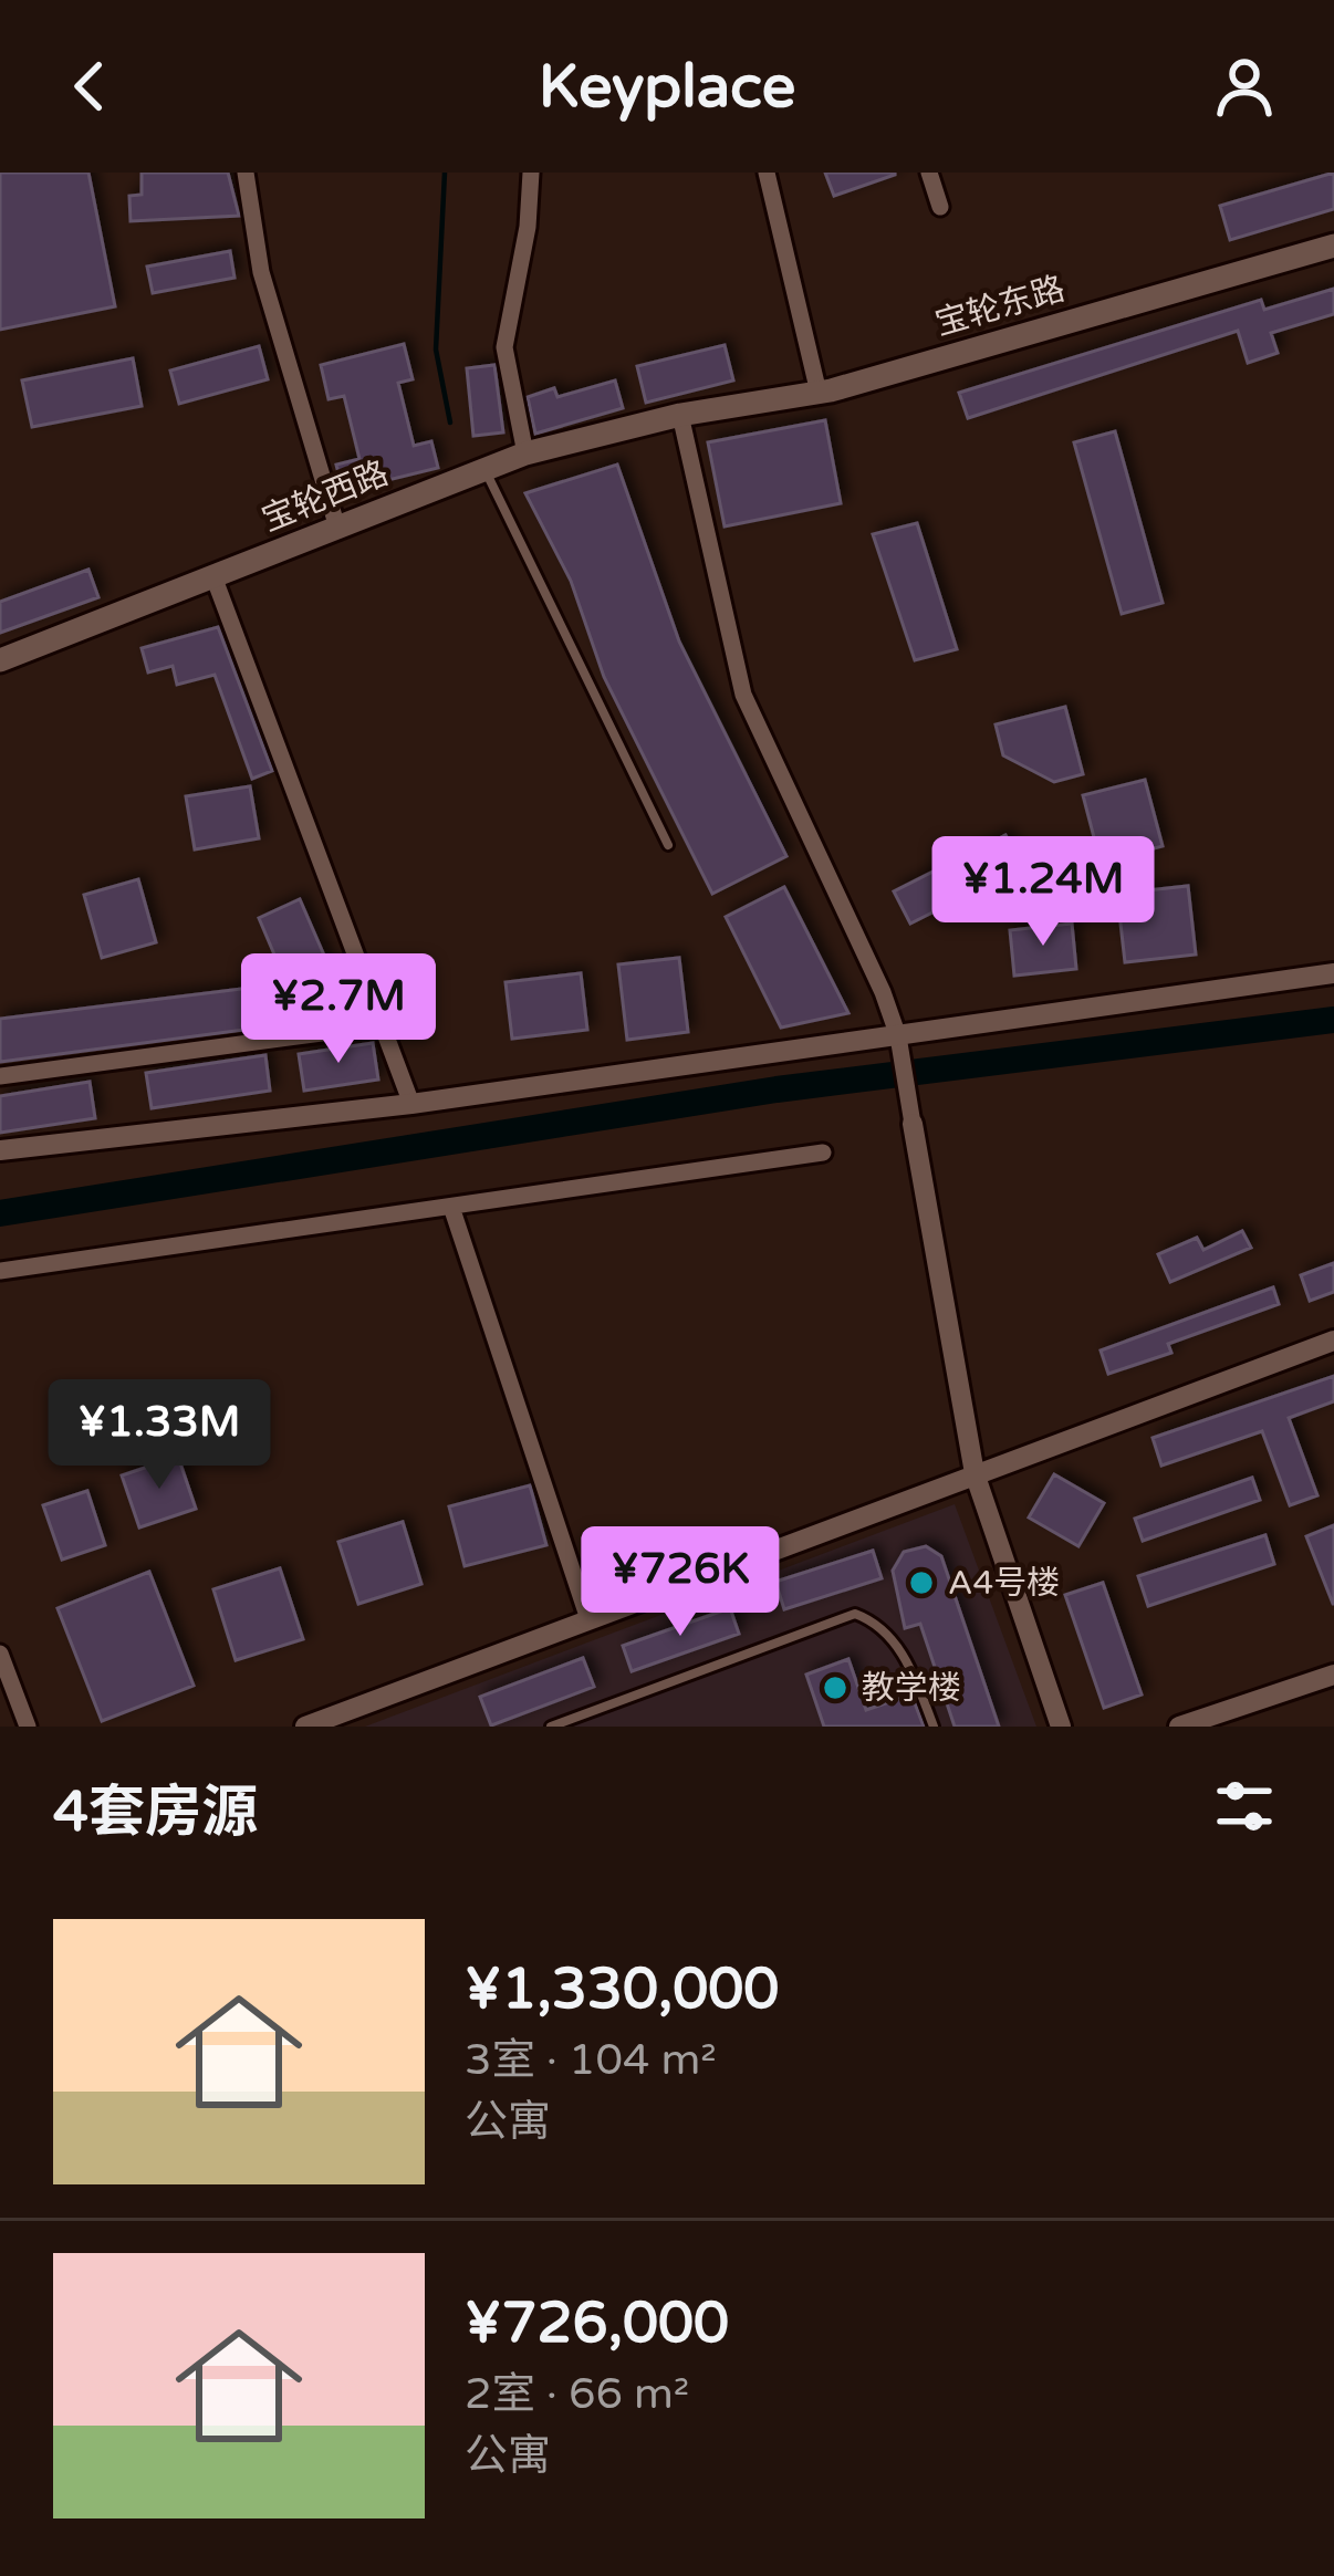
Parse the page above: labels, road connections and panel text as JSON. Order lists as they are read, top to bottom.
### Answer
{
  "streets": {
    "main road": ["宝轮东路", "宝轮西路"]
  },
  "crossings": [
    ["宝轮东路", "宝轮西路"]
  ],
  "places": ["A4号楼", "教学楼"],
  "page": {
    "header": "Keyplace",
    "price": [
      "¥1.24M",
      "¥2.7M",
      "¥1.33M",
      "¥726K"
    ],
    "heading": "4套房源",
    "list": [
      {
        "name": "¥1,330,000",
        "note": "3室 · 104 m² · 公寓"
      },
      {
        "name": "¥726,000",
        "note": "2室 · 66 m² · 公寓"
      }
    ]
  }
}
